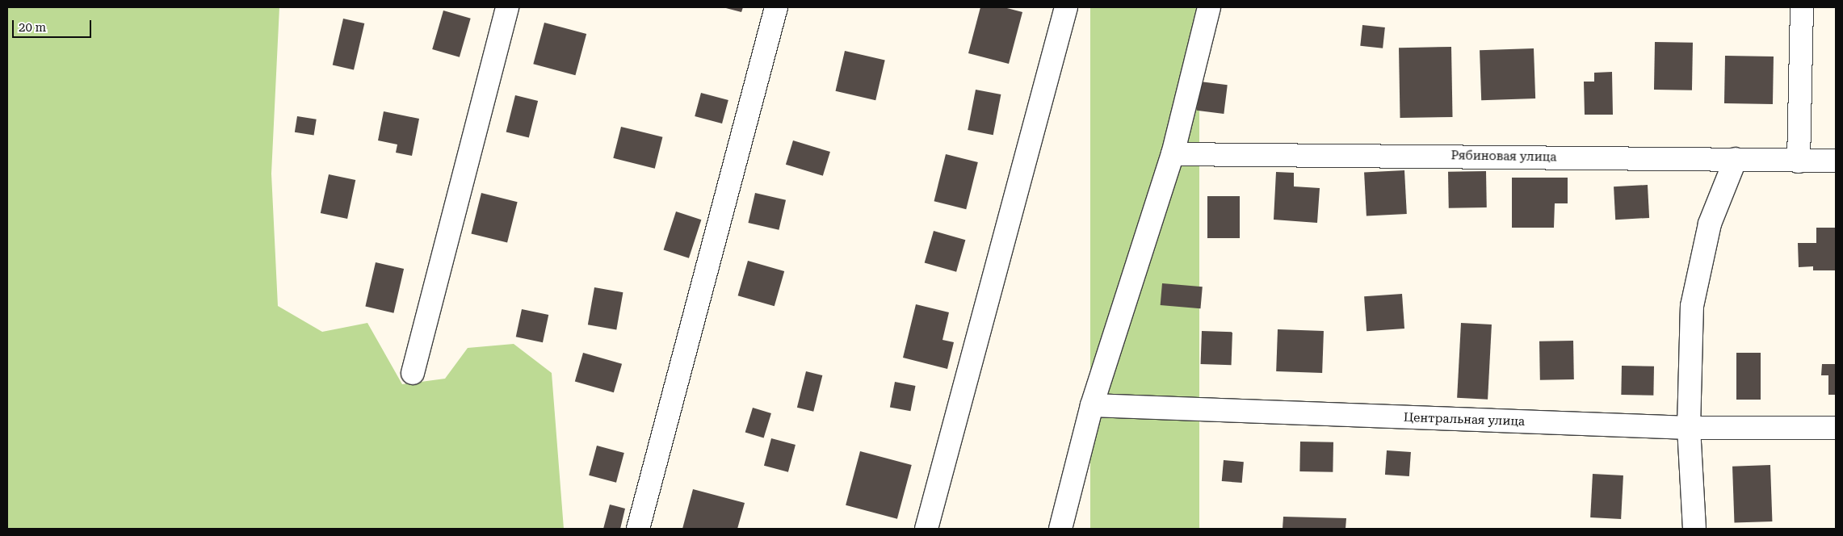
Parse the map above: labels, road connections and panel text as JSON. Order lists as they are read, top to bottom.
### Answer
{
  "streets": {
    "street": ["Рябиновая улица", "Центральная улица"]
  },
  "scale_bar": "20 m"
}
